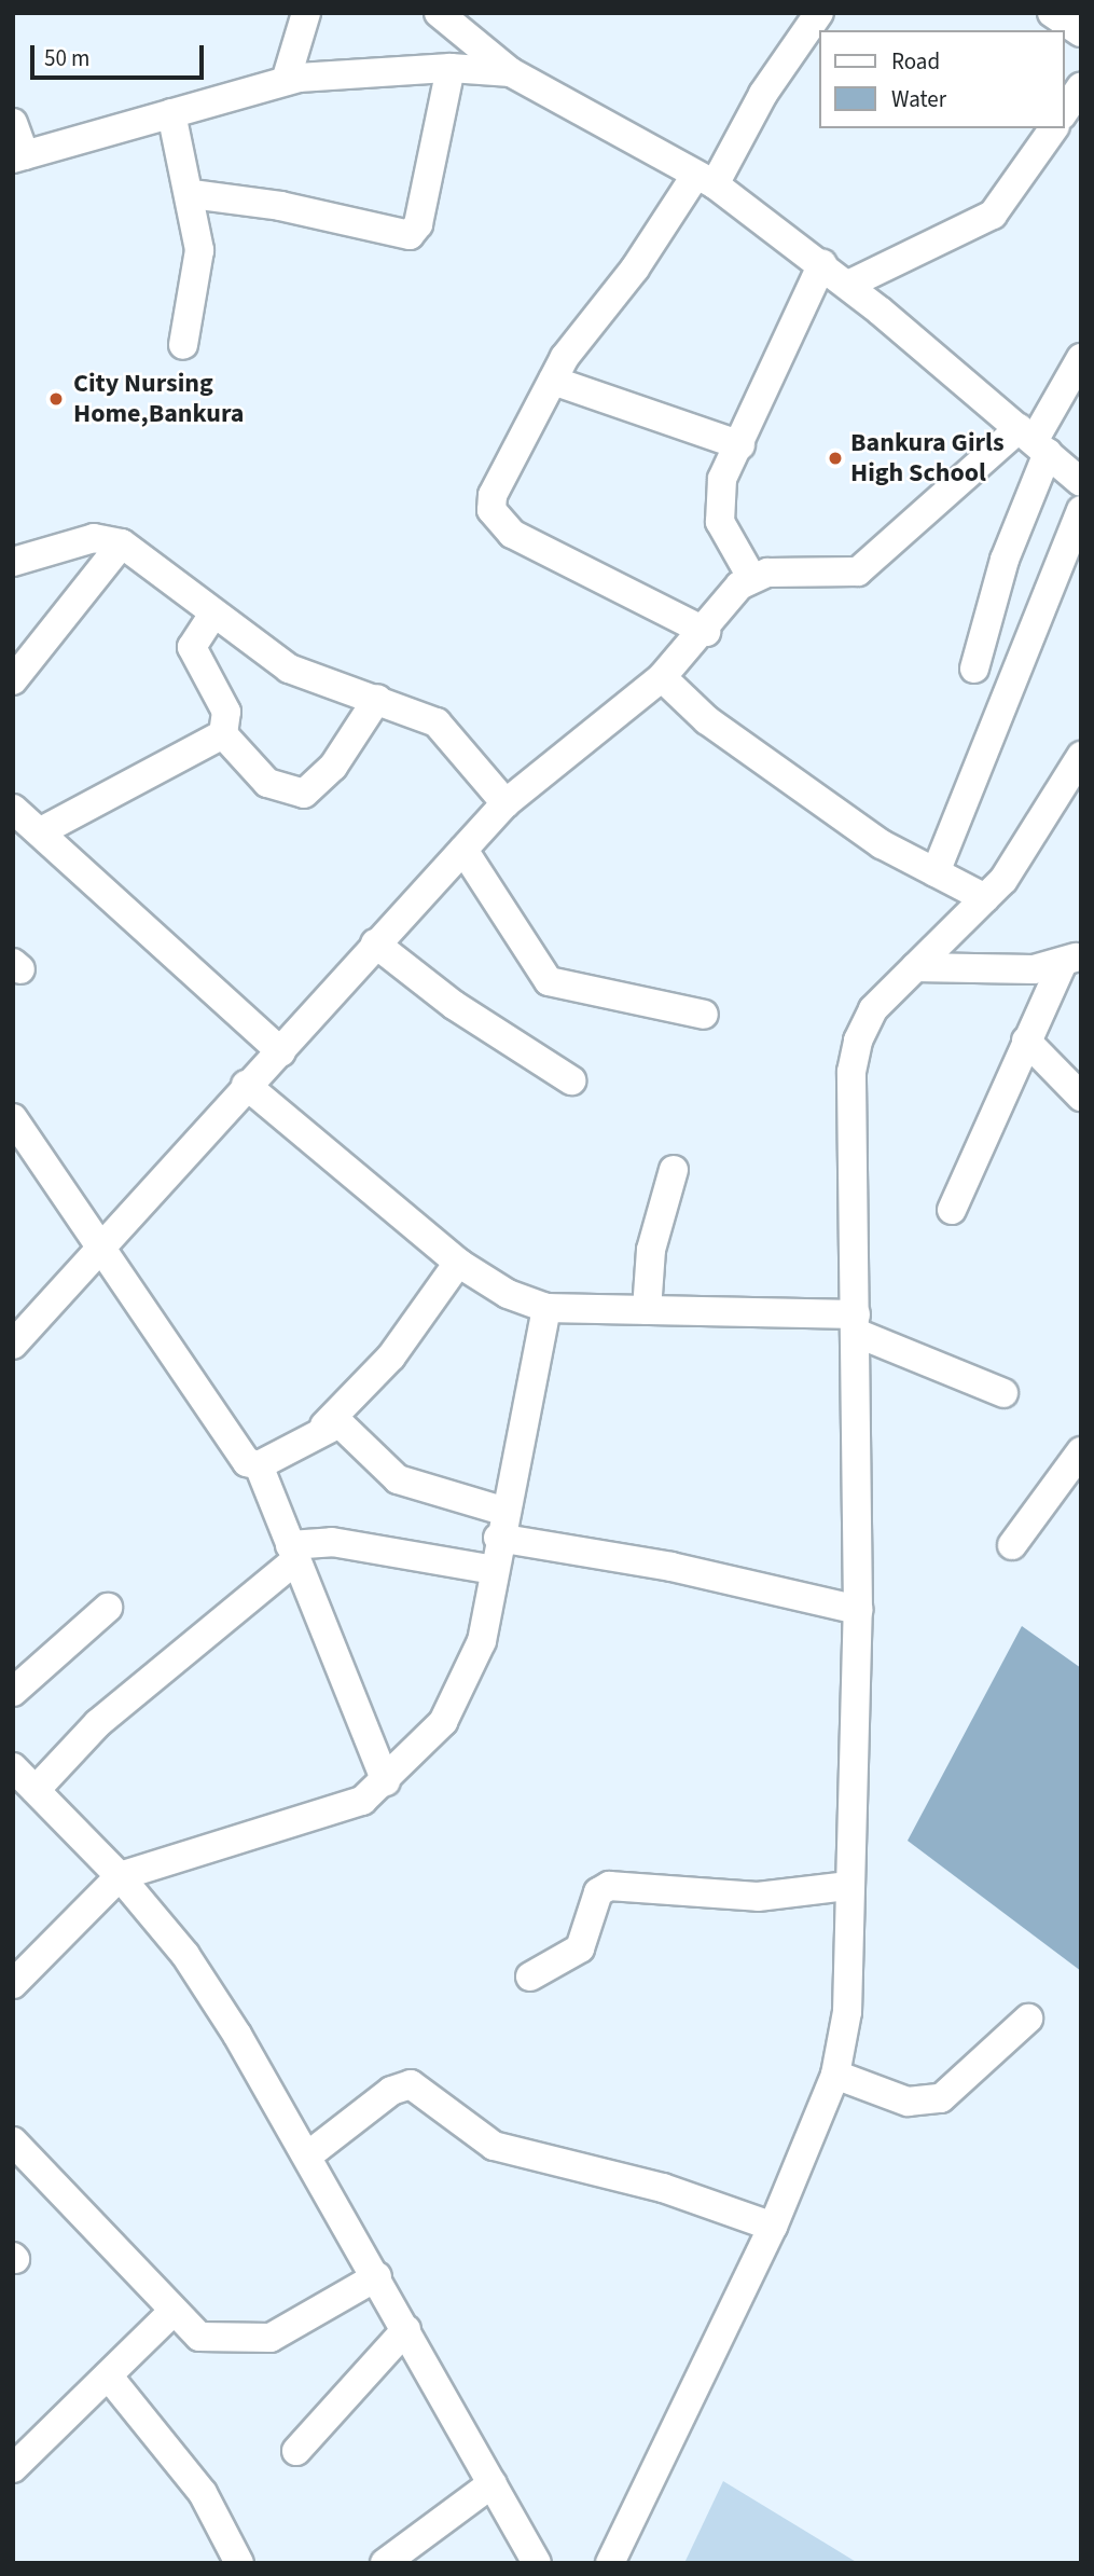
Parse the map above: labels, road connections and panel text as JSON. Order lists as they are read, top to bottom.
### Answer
{
  "places": ["City Nursing Home,Bankura", "Bankura Girls High School"],
  "legend": ["Road", "Water"],
  "scale_bar": "50 m"
}
